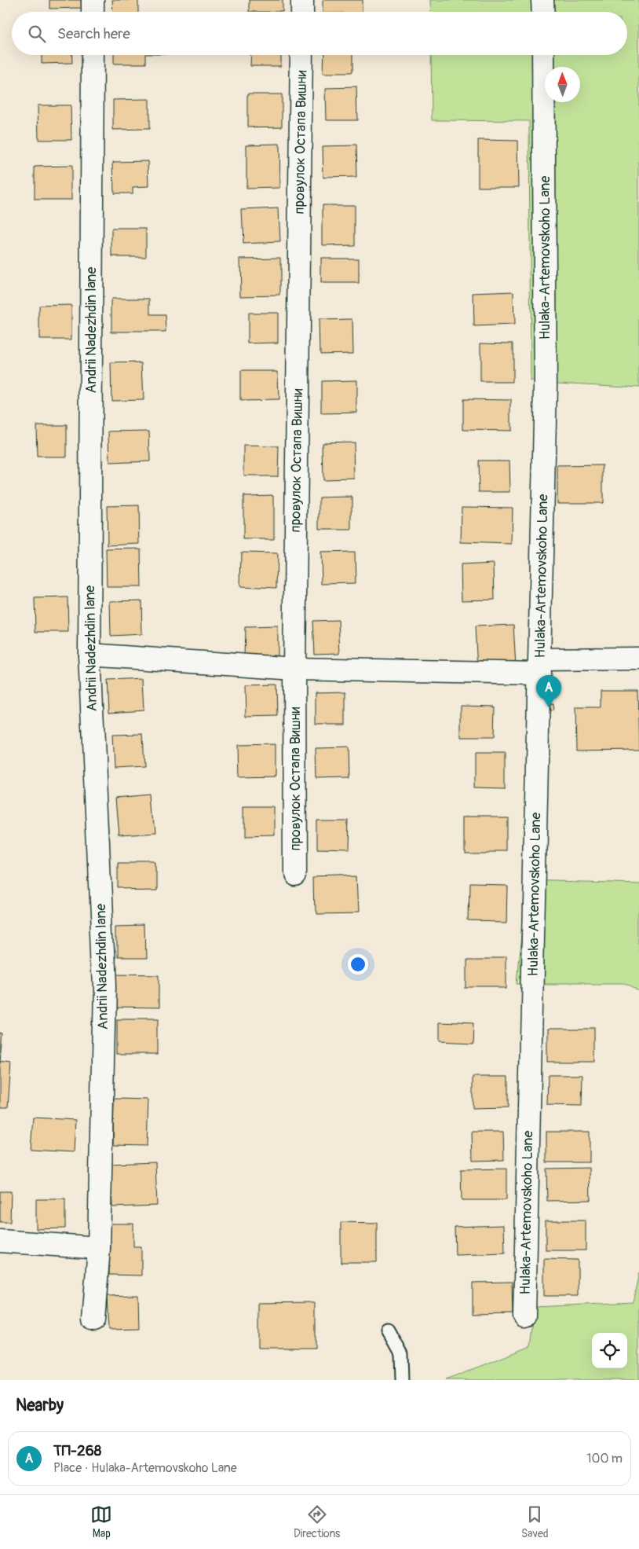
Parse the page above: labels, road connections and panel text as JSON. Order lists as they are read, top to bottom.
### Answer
{
  "streets": {
    "street": ["провулок Остапа Вишни", "Hulaka-Artemovskoho Lane", "Andrii Nadezhdin lane"]
  },
  "north": "top",
  "page": {
    "search": "Search here",
    "pins": "A",
    "heading": "Nearby",
    "list": [
      {
        "mark": "A",
        "name": "ТП-268",
        "note": "Place · Hulaka-Artemovskoho Lane",
        "value": "100 m"
      }
    ],
    "nav": ["Map", "Directions", "Saved"]
  }
}
